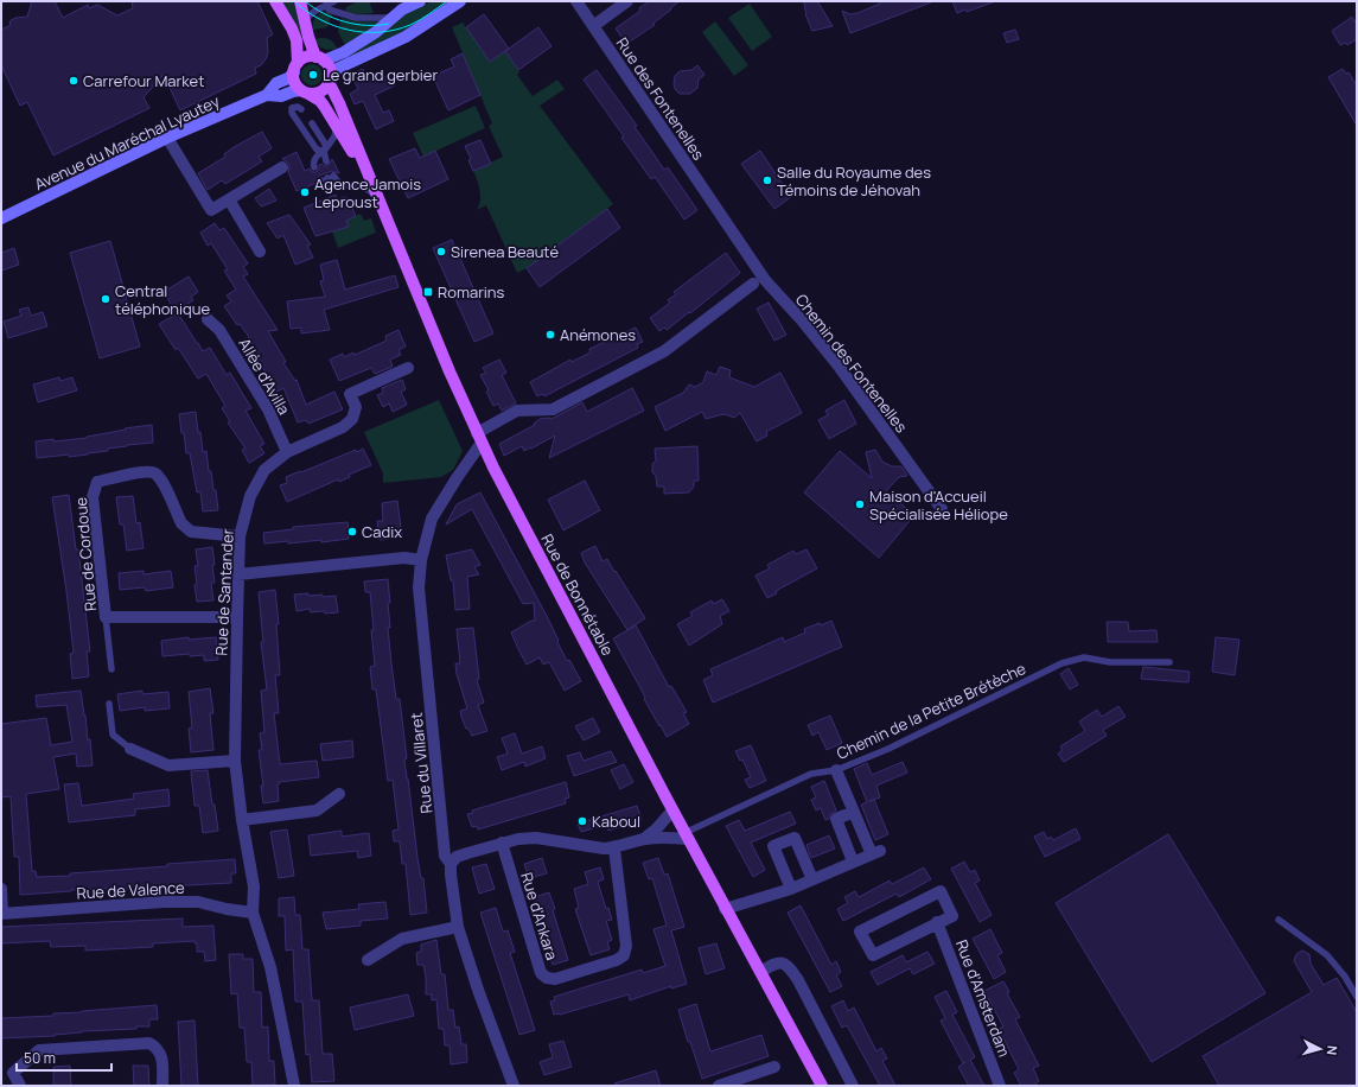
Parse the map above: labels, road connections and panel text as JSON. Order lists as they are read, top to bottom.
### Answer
{
  "streets": {
    "main road": ["Rue de Bonnétable"],
    "street": [
      "Rue des Fontenelles",
      "Avenue du Maréchal Lyautey",
      "Chemin des Fontenelles",
      "Allée d'Avilla",
      "Rue de Cordoue",
      "Rue de Santander",
      "Rue du Villaret",
      "Rue de Valence",
      "Rue d'Ankara",
      "Rue d'Amsterdam"
    ],
    "lane": ["Chemin de la Petite Brétèche"]
  },
  "crossings": [
    ["Rue des Fontenelles", "Chemin des Fontenelles"],
    ["Avenue du Maréchal Lyautey", "Rue de Bonnétable"],
    ["Allée d'Avilla", "Rue de Santander"],
    ["Rue de Cordoue", "Rue de Santander"],
    ["Rue de Santander", "Rue de Valence"],
    ["Rue de Bonnétable", "Chemin de la Petite Brétèche"],
    ["Rue de Bonnétable", "Rue du Villaret"]
  ],
  "places": {
    "other": [
      "Le grand gerbier",
      "Carrefour Market",
      "Salle du Royaume des Témoins de Jéhovah",
      "Agence Jamois Leproust",
      "Sirenea Beauté",
      "Central téléphonique",
      "Anémones",
      "Maison d'Accueil Spécialisée Héliope",
      "Cadix",
      "Kaboul"
    ],
    "transit": ["Romarins"]
  },
  "scale_bar": "50 m",
  "north": "right"
}
